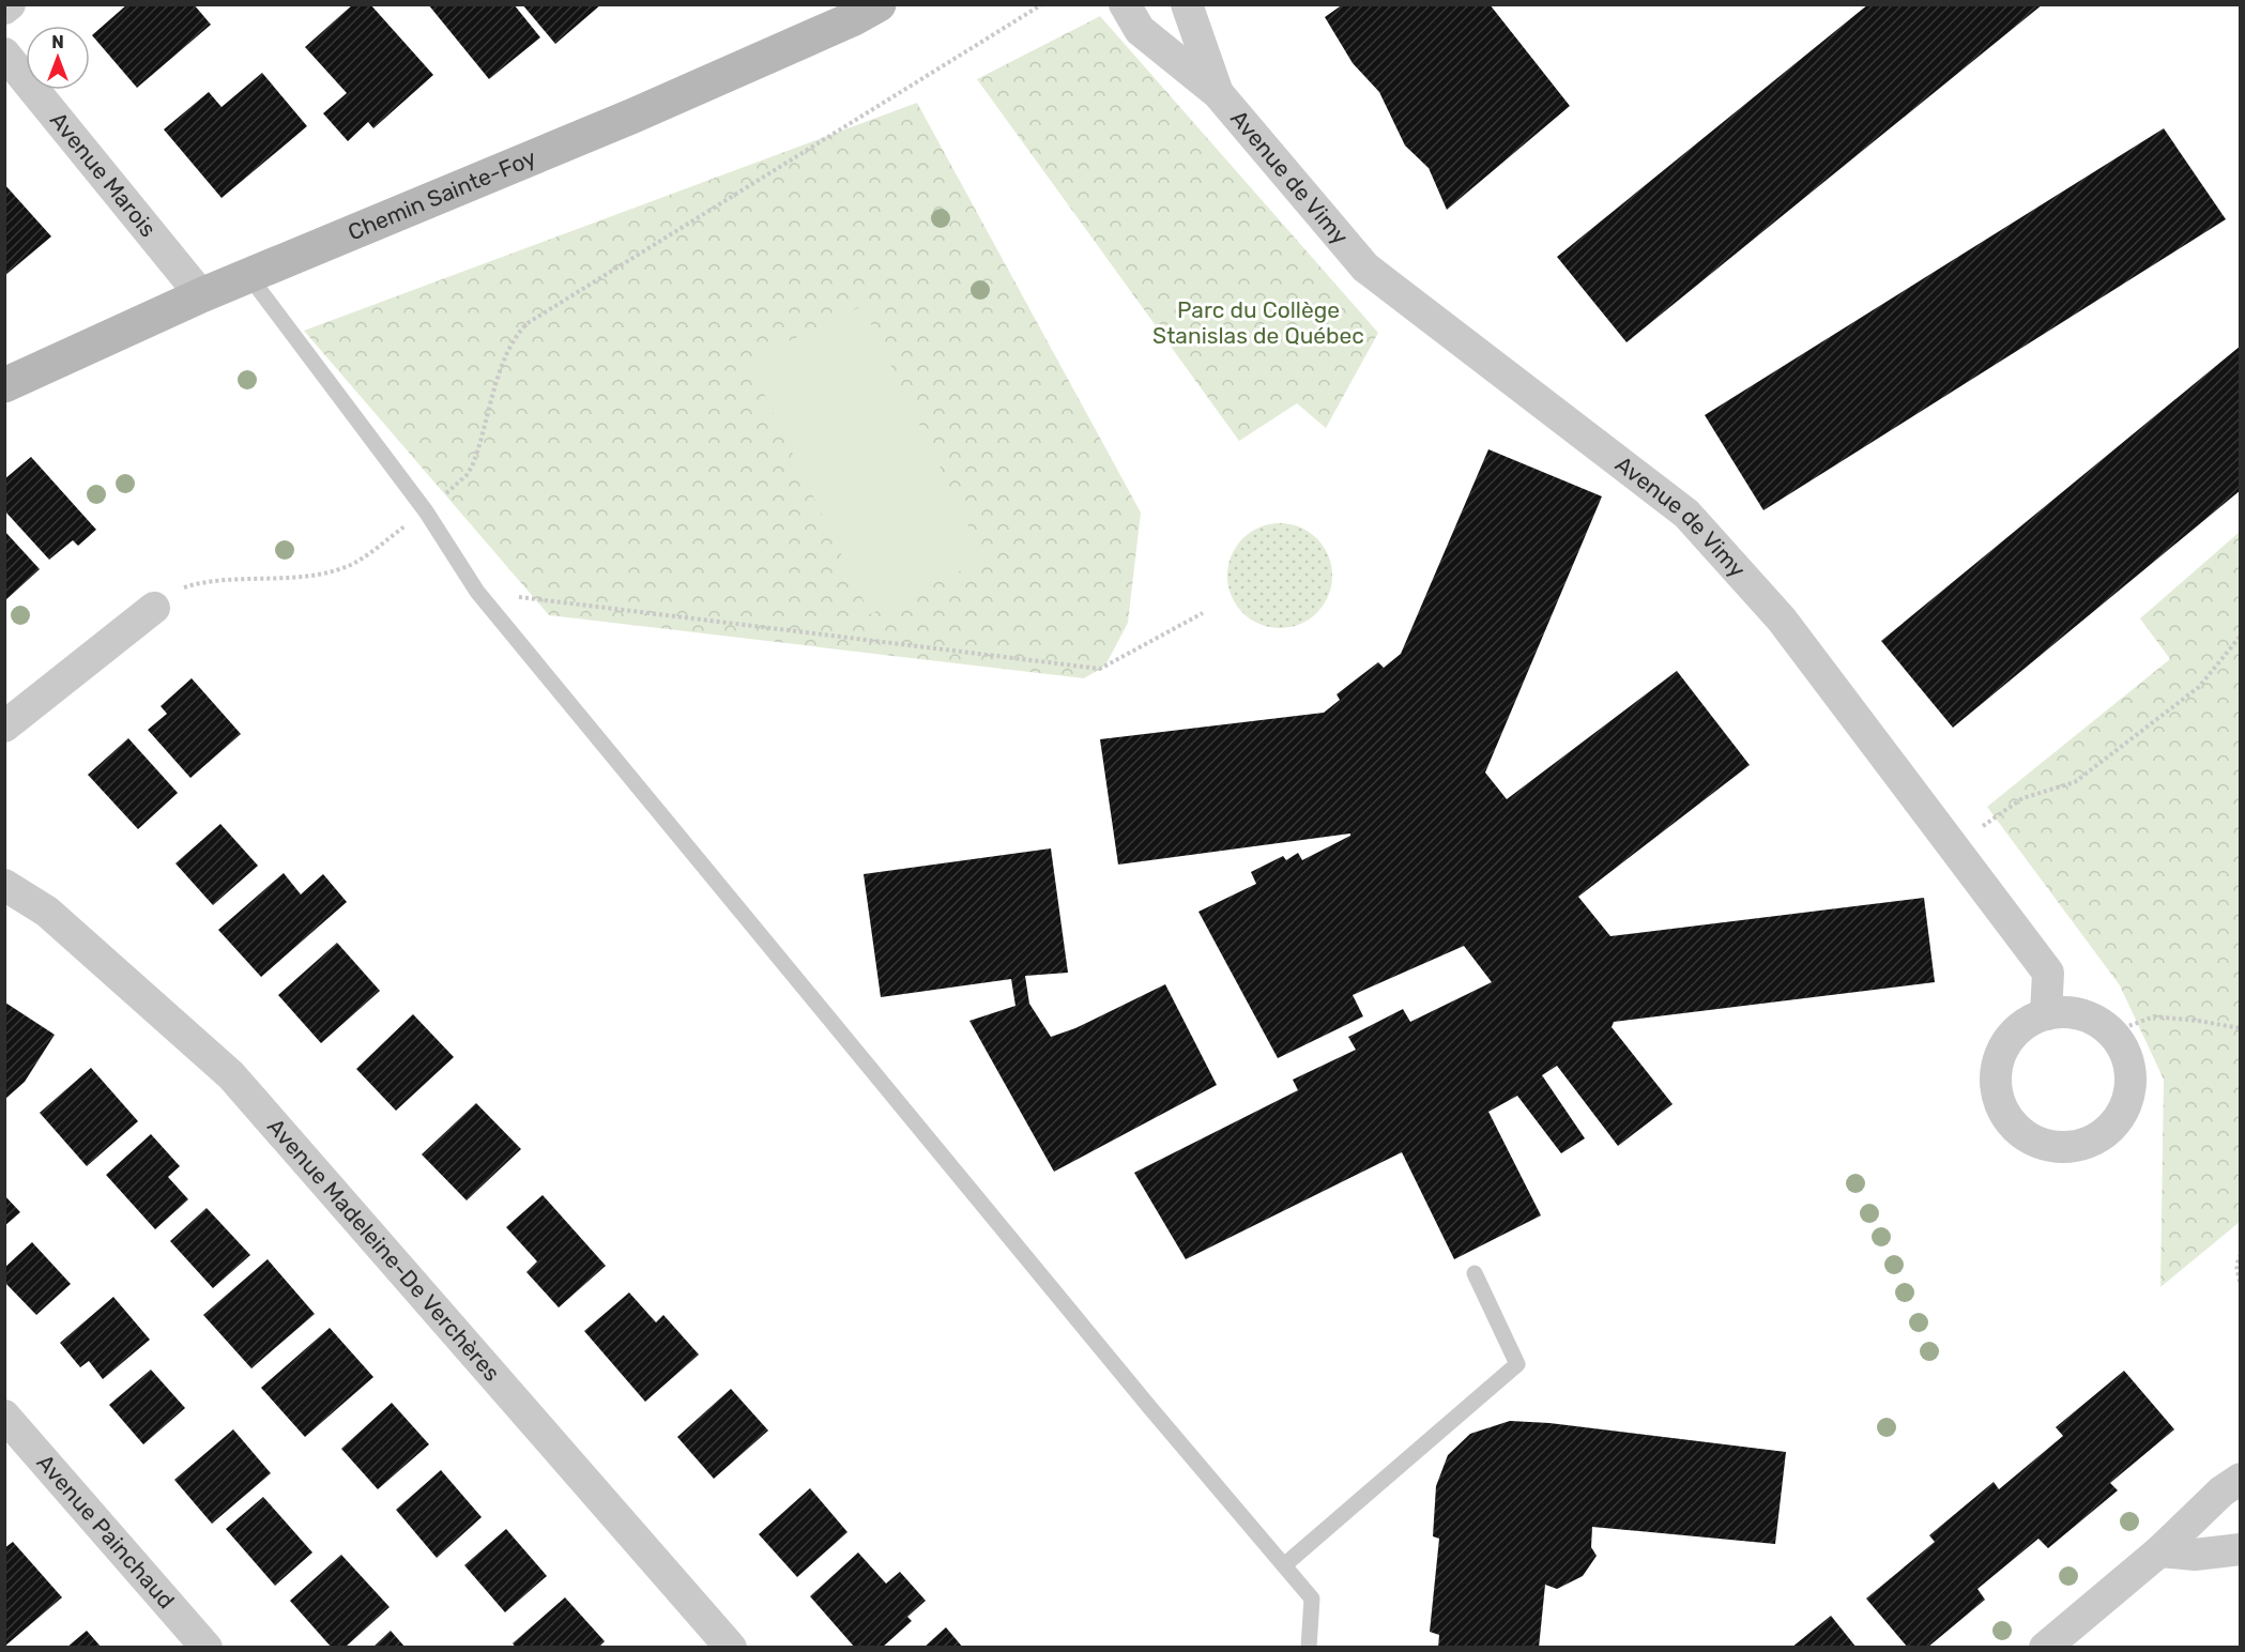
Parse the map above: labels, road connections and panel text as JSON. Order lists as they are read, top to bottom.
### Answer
{
  "streets": {
    "main road": ["Chemin Sainte-Foy"],
    "street": [
      "Avenue Marois",
      "Avenue de Vimy",
      "Avenue Madeleine-De Verchères",
      "Avenue Painchaud"
    ]
  },
  "crossings": [
    ["Avenue Marois", "Chemin Sainte-Foy"]
  ],
  "parks": ["Parc du Collège Stanislas de Québec"],
  "north": "top"
}
